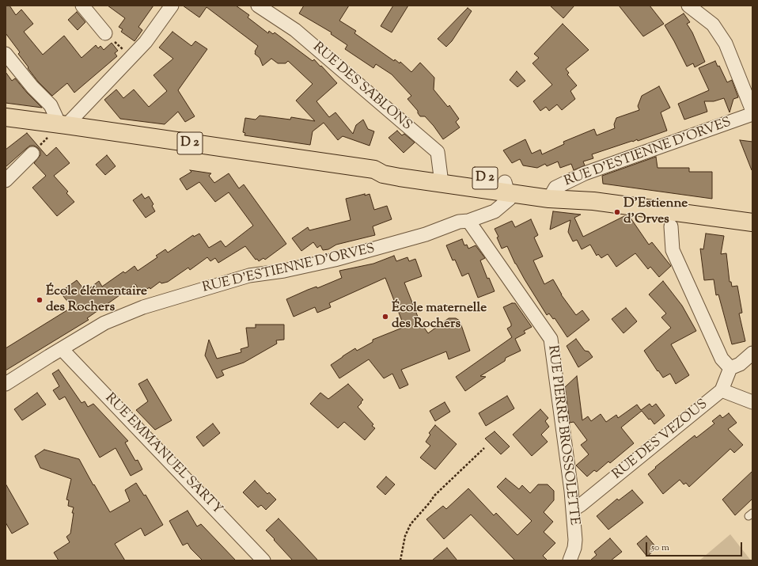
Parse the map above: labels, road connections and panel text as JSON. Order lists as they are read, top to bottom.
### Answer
{
  "streets": {
    "main road": ["D 2"],
    "street": [
      "RUE DES SABLONS",
      "RUE D'ESTIENNE D'ORVES",
      "RUE PIERRE BROSSOLETTE",
      "RUE DES VEZOUS",
      "RUE EMMANUEL SARTY"
    ]
  },
  "crossings": [
    ["RUE DES SABLONS", "D 2"],
    ["D 2", "RUE D'ESTIENNE D'ORVES"],
    ["RUE D'ESTIENNE D'ORVES", "RUE PIERRE BROSSOLETTE"],
    ["RUE D'ESTIENNE D'ORVES", "RUE EMMANUEL SARTY"],
    ["RUE PIERRE BROSSOLETTE", "RUE DES VEZOUS"]
  ],
  "places": ["D'Estienne d'Orves", "École élémentaire des Rochers", "École maternelle des Rochers"],
  "scale_bar": "50 m"
}
